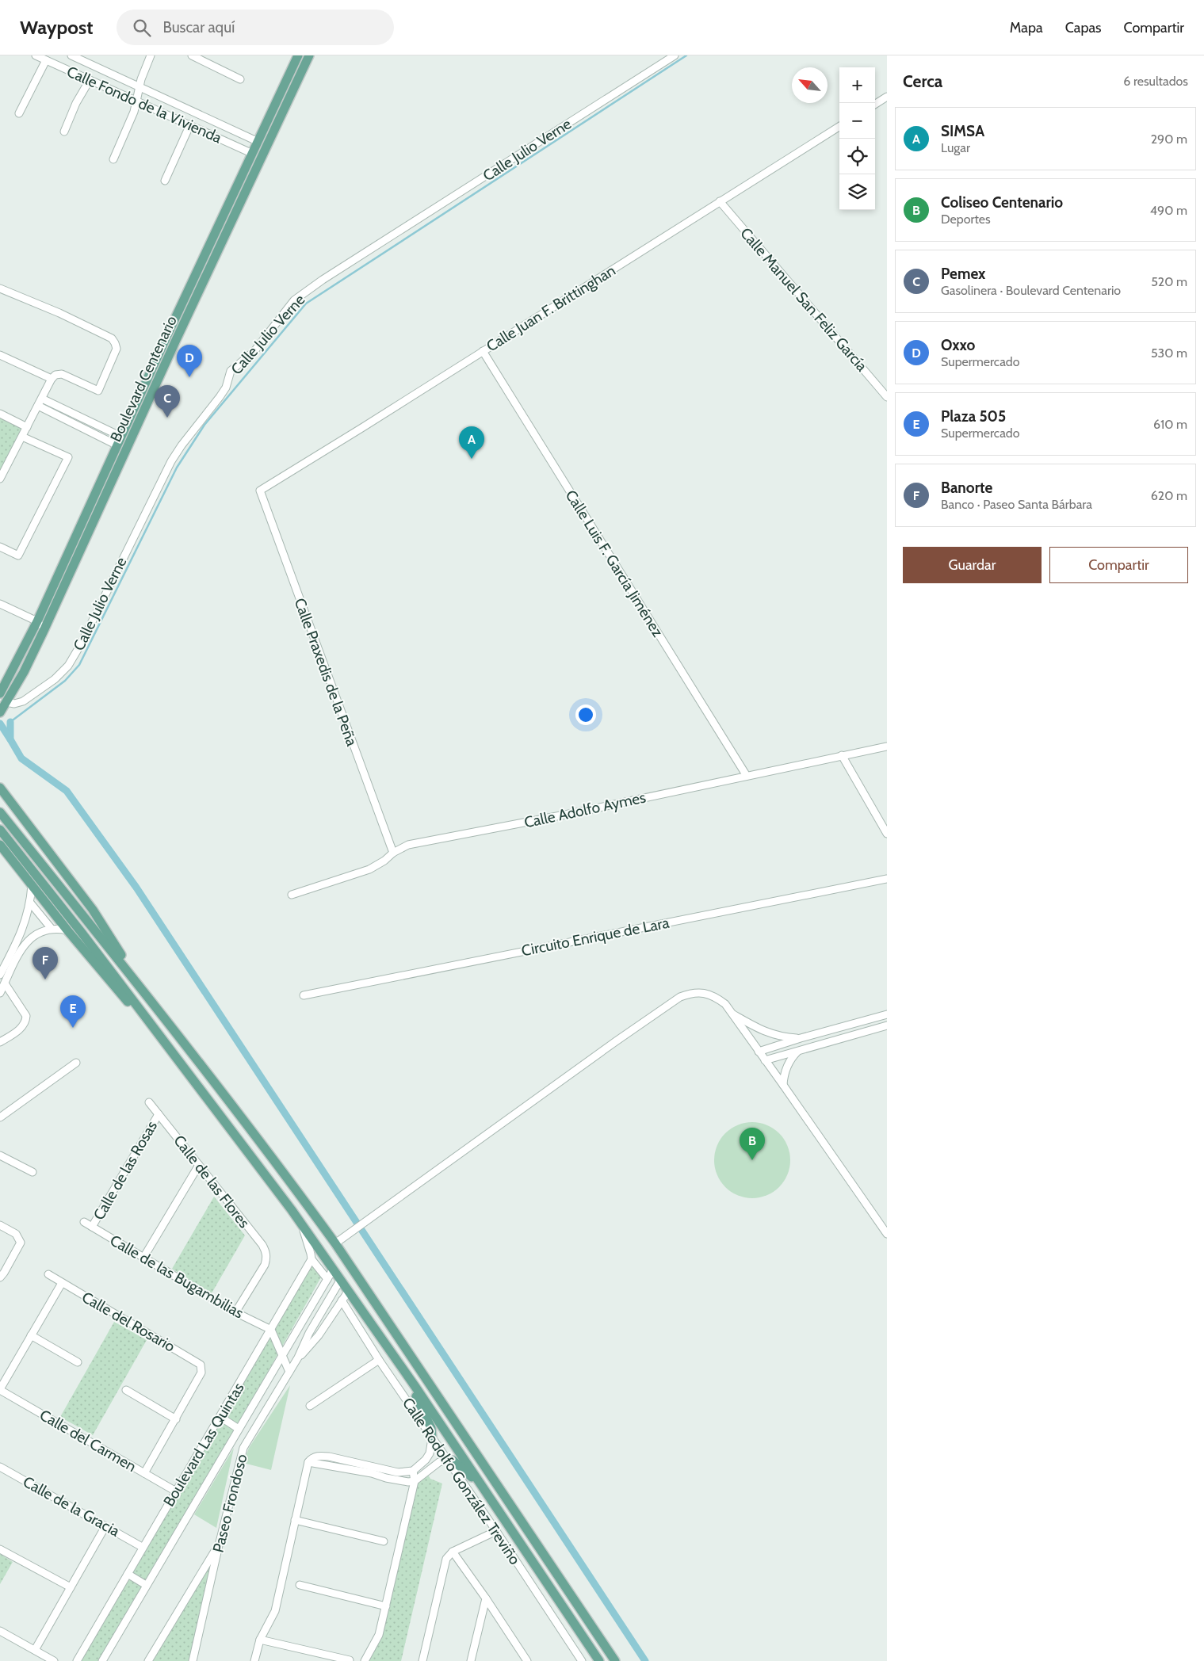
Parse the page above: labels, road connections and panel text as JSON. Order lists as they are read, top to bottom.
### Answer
{
  "streets": {
    "main road": ["Boulevard Centenario"],
    "street": [
      "Calle Fondo de la Vivienda",
      "Calle Julio Verne",
      "Calle Manuel San Feliz García",
      "Calle Juan F. Brittinghan",
      "Calle Luis F. García Jiménez",
      "Calle Praxedis de la Peña",
      "Calle Adolfo Aymes",
      "Circuito Enrique de Lara",
      "Calle de las Rosas",
      "Calle de las Flores",
      "Calle de las Bugambilias",
      "Calle del Rosario",
      "Calle del Carmen",
      "Boulevard Las Quintas",
      "Calle Rodolfo González Treviño",
      "Paseo Frondoso",
      "Calle de la Gracia"
    ]
  },
  "crossings": [
    ["Calle Fondo de la Vivienda", "Boulevard Centenario"],
    ["Calle Julio Verne", "Boulevard Centenario"],
    ["Calle Manuel San Feliz García", "Calle Juan F. Brittinghan"],
    ["Calle Juan F. Brittinghan", "Calle Luis F. García Jiménez"],
    ["Calle Juan F. Brittinghan", "Calle Praxedis de la Peña"],
    ["Calle Luis F. García Jiménez", "Calle Adolfo Aymes"],
    ["Calle Praxedis de la Peña", "Calle Adolfo Aymes"],
    ["Calle de las Rosas", "Calle de las Flores"],
    ["Calle de las Rosas", "Calle de las Bugambilias"],
    ["Calle de las Flores", "Calle de las Bugambilias"],
    ["Calle de las Bugambilias", "Boulevard Las Quintas"],
    ["Calle del Carmen", "Boulevard Las Quintas"],
    ["Boulevard Las Quintas", "Calle de la Gracia"],
    ["Calle Rodolfo González Treviño", "Paseo Frondoso"]
  ],
  "north": "top left",
  "page": {
    "header": "Waypost",
    "search": "Buscar aquí",
    "nav": ["Mapa", "Capas", "Compartir"],
    "heading": ["Cerca", "6 resultados"],
    "map_buttons": ["+", "−"],
    "list": [
      {
        "mark": "A",
        "name": "SIMSA",
        "note": "Lugar",
        "value": "290 m"
      },
      {
        "mark": "B",
        "name": "Coliseo Centenario",
        "note": "Deportes",
        "value": "490 m"
      },
      {
        "mark": "C",
        "name": "Pemex",
        "note": "Gasolinera · Boulevard Centenario",
        "value": "520 m"
      },
      {
        "mark": "D",
        "name": "Oxxo",
        "note": "Supermercado",
        "value": "530 m"
      },
      {
        "mark": "E",
        "name": "Plaza 505",
        "note": "Supermercado",
        "value": "610 m"
      },
      {
        "mark": "F",
        "name": "Banorte",
        "note": "Banco · Paseo Santa Bárbara",
        "value": "620 m"
      }
    ],
    "pins": [
      "D",
      "C",
      "A",
      "F",
      "E",
      "B"
    ],
    "buttons": ["Guardar", "Compartir"]
  }
}
